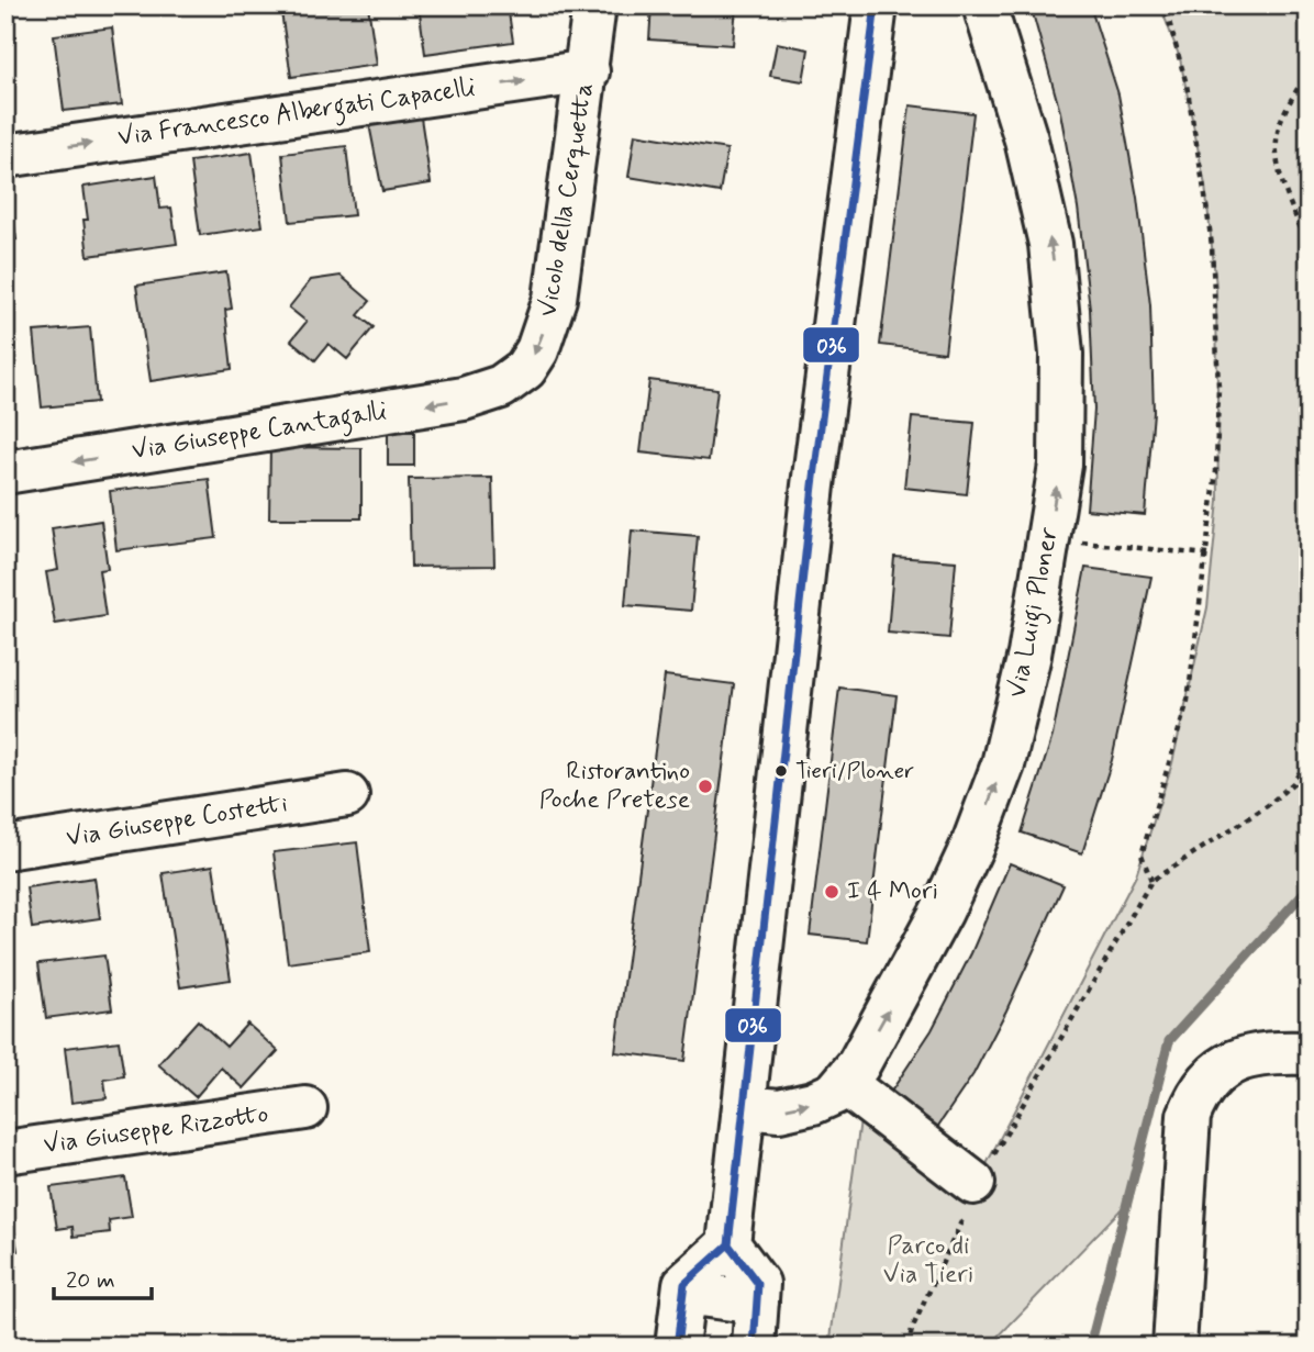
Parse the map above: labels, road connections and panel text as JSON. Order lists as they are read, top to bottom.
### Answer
{
  "streets": {
    "street": [
      "Via Francesco Albergati Capacelli",
      "Vicolo della Cerquetta",
      "Via Giuseppe Cantagalli",
      "Via Luigi Ploner",
      "Via Giuseppe Costetti",
      "Via Giuseppe Rizzotto"
    ]
  },
  "crossings": [
    ["Via Francesco Albergati Capacelli", "Vicolo della Cerquetta"],
    ["Vicolo della Cerquetta", "Via Giuseppe Cantagalli"]
  ],
  "one_way": ["Via Francesco Albergati Capacelli", "Via Giuseppe Cantagalli"],
  "parks": ["Parco di Via Tieri"],
  "places": ["Tieri/Ploner", "Ristorantino Poche Pretese", "I 4 Mori"],
  "lines": ["transit line 036"],
  "scale_bar": "20 m"
}
